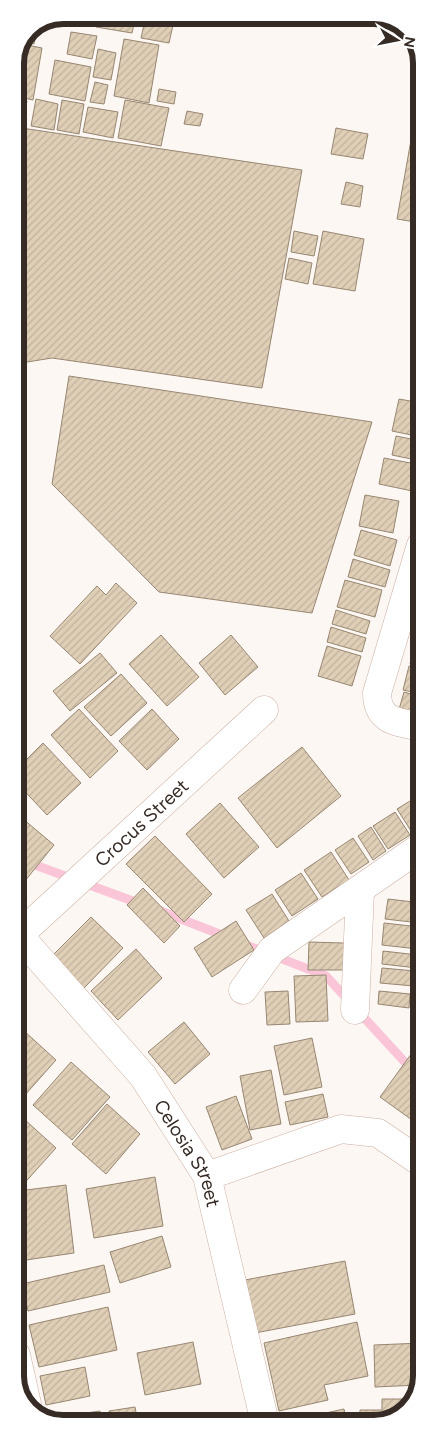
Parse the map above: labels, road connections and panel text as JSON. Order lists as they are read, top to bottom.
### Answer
{
  "streets": {
    "street": ["Crocus Street", "Celosia Street"]
  },
  "north": "right"
}
